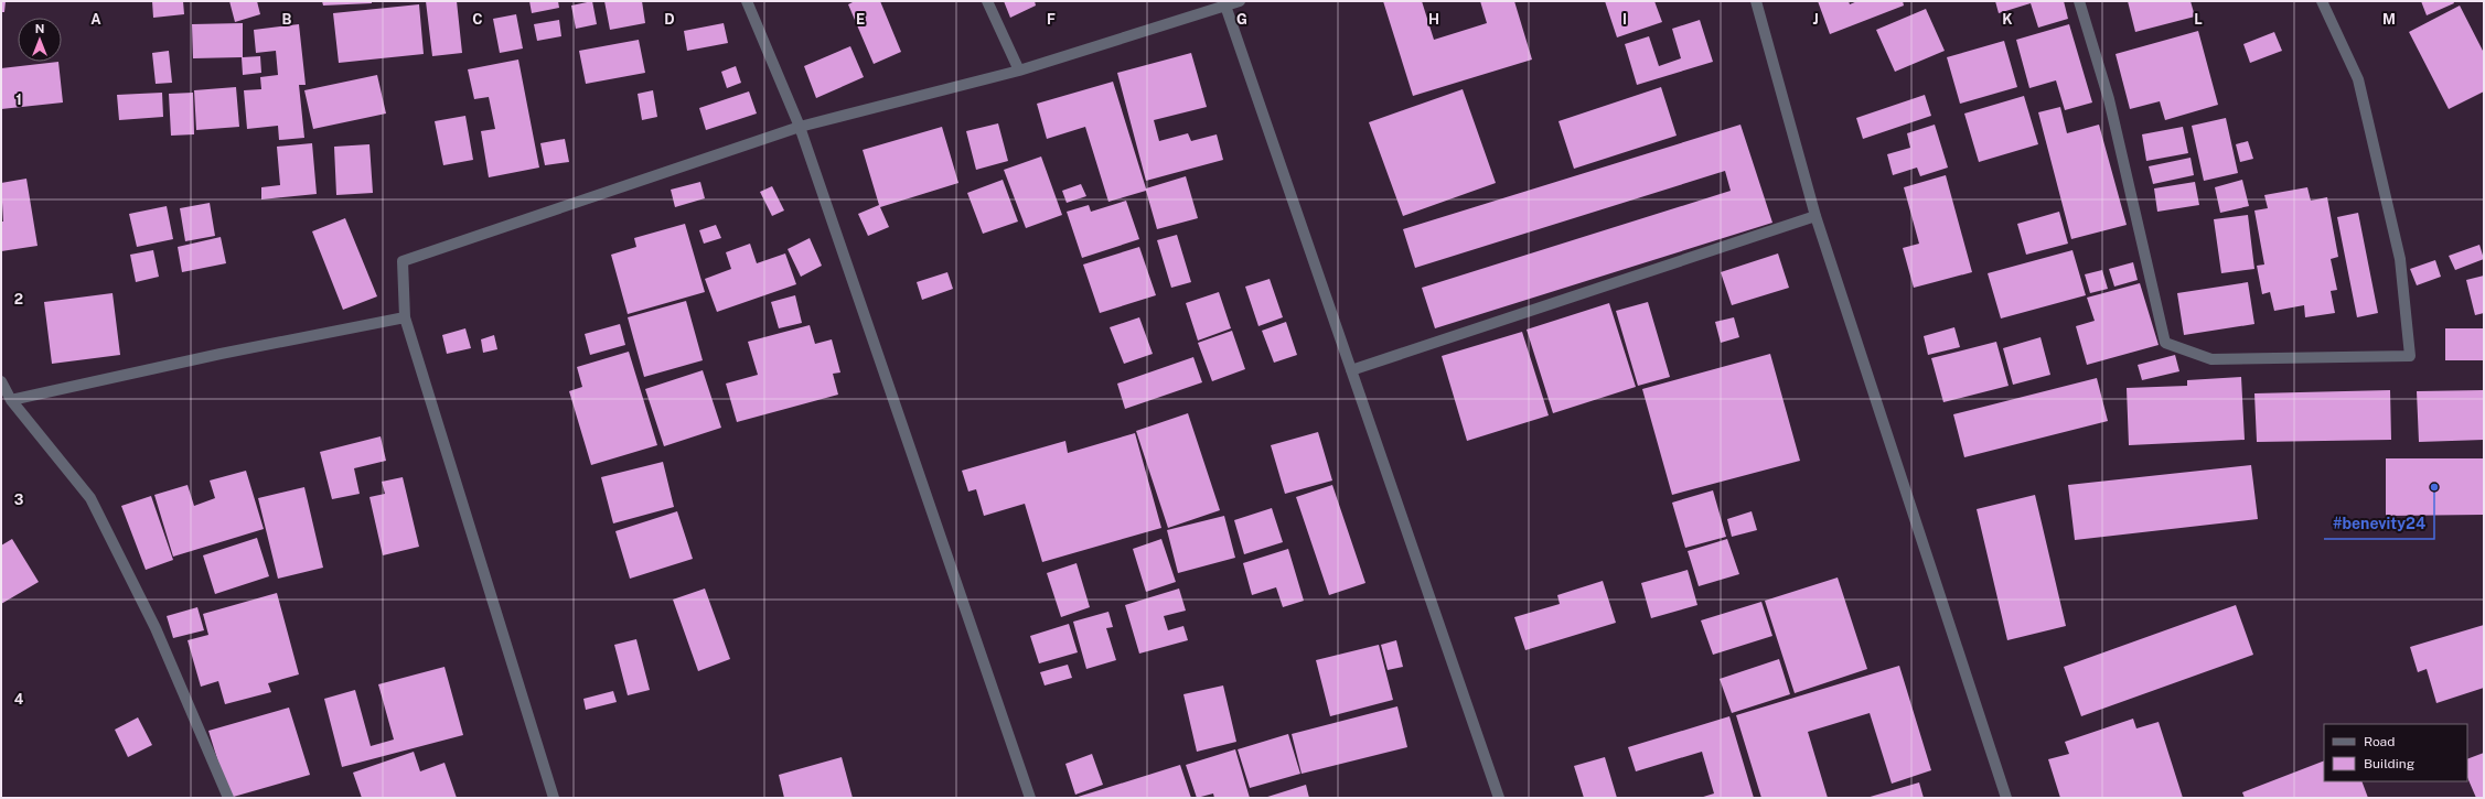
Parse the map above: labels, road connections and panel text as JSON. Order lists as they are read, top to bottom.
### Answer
{
  "places": ["#benevity24"],
  "legend": ["Road", "Building"],
  "north": "top",
  "grid": {
    "columns": [
      "A",
      "B",
      "C",
      "D",
      "E",
      "F",
      "G",
      "H",
      "I",
      "J",
      "K",
      "L",
      "M"
    ],
    "rows": [
      "1",
      "2",
      "3",
      "4"
    ]
  }
}
